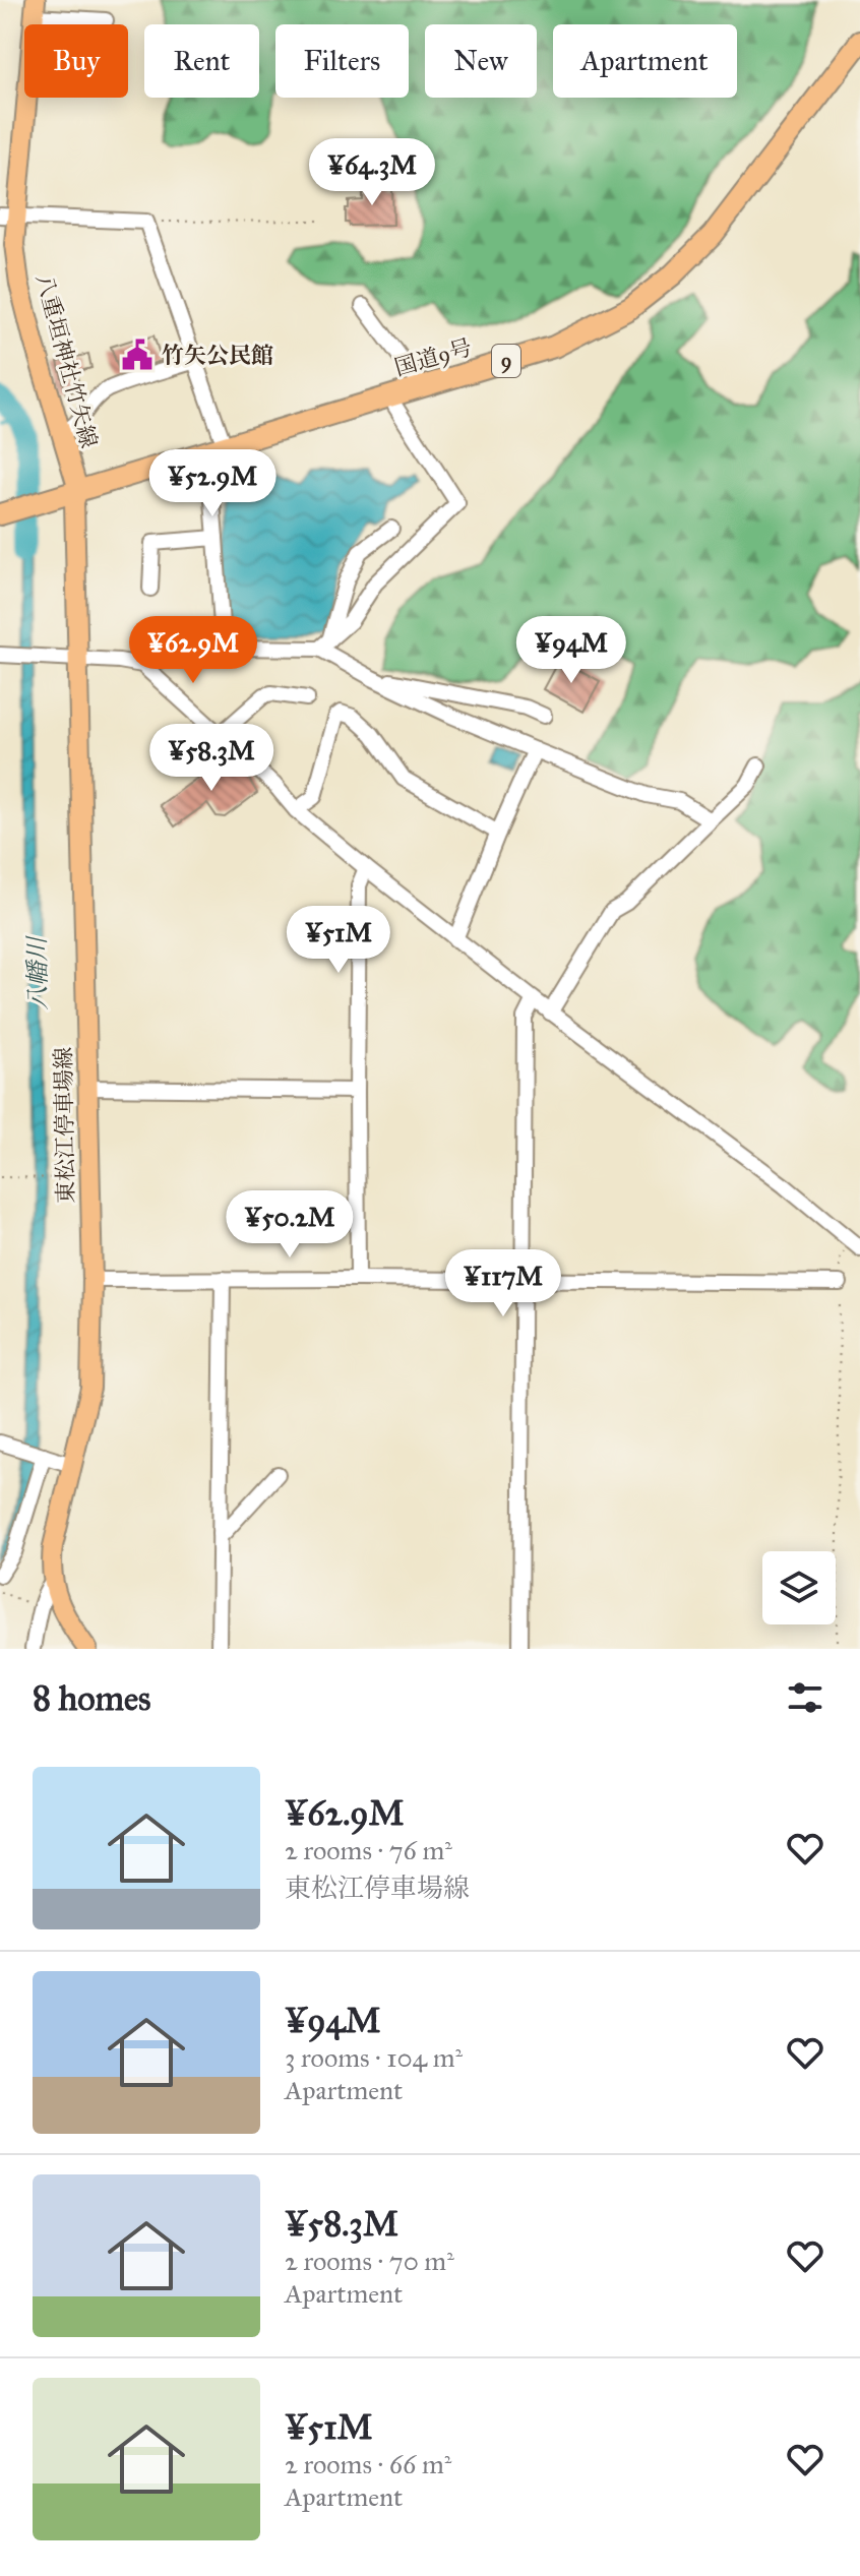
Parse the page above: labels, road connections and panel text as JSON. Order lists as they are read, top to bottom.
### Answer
{
  "streets": {
    "highway": ["国道9号", "9"],
    "main road": ["八重垣神社竹矢線", "東松江停車場線"]
  },
  "crossings": [
    ["国道9号", "八重垣神社竹矢線"],
    ["国道9号", "東松江停車場線"],
    ["八重垣神社竹矢線", "東松江停車場線"]
  ],
  "water": ["八幡川"],
  "places": {
    "public building": ["竹矢公民館"]
  },
  "page": {
    "chip": [
      "Buy",
      "Rent",
      "Filters",
      "New",
      "Apartment"
    ],
    "price": [
      "¥64.3M",
      "¥52.9M",
      "¥62.9M",
      "¥94M",
      "¥58.3M",
      "¥51M",
      "¥50.2M",
      "¥117M"
    ],
    "heading": "8 homes",
    "list": [
      {
        "name": "¥62.9M",
        "note": "2 rooms · 76 m² · 東松江停車場線"
      },
      {
        "name": "¥94M",
        "note": "3 rooms · 104 m² · Apartment"
      },
      {
        "name": "¥58.3M",
        "note": "2 rooms · 70 m² · Apartment"
      },
      {
        "name": "¥51M",
        "note": "2 rooms · 66 m² · Apartment"
      }
    ]
  }
}
